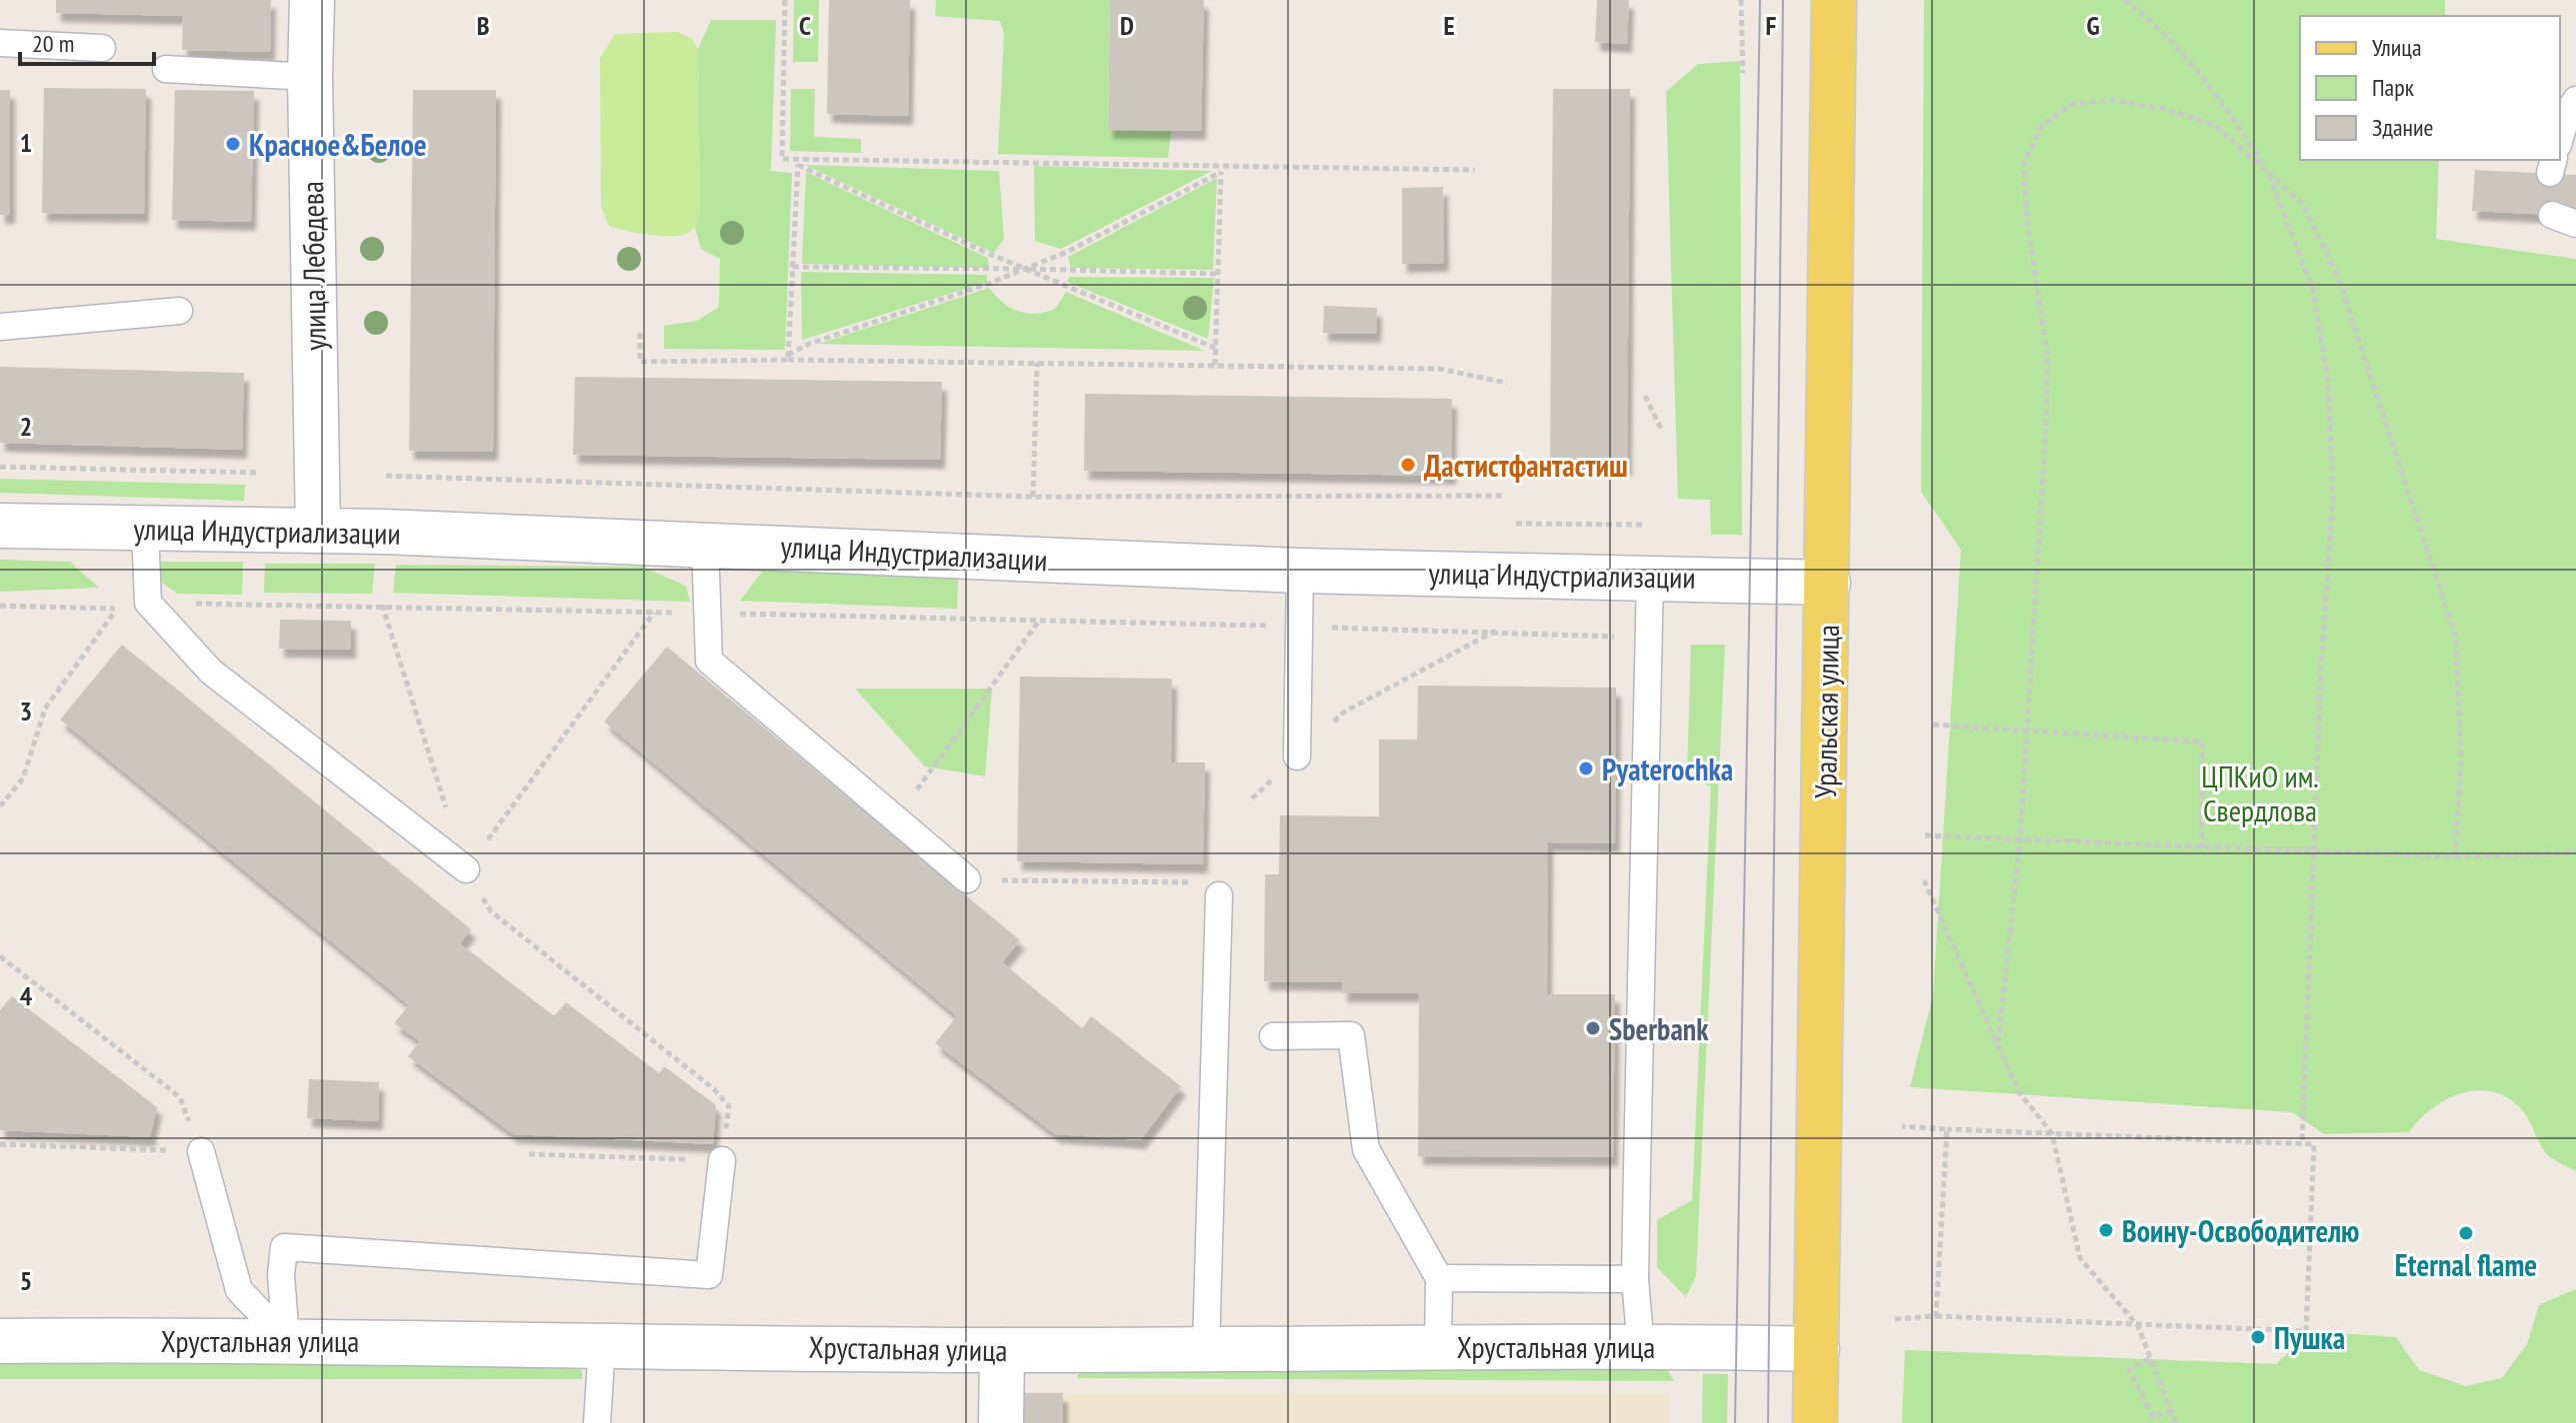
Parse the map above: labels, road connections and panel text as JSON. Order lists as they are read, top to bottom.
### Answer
{
  "streets": {
    "main road": ["Уральская улица"],
    "street": ["улица Лебедева", "улица Индустриализации", "Хрустальная улица"]
  },
  "crossings": [
    ["улица Лебедева", "улица Индустриализации"],
    ["улица Индустриализации", "Уральская улица"],
    ["Уральская улица", "Хрустальная улица"]
  ],
  "parks": ["ЦПКиО им. Свердлова"],
  "places": [
    "Красное&Белое",
    "Дастистфантастиш",
    "Pyaterochka",
    "Sberbank",
    "Воину-Освободителю",
    "Eternal flame",
    "Пушка"
  ],
  "legend": ["Улица", "Парк", "Здание"],
  "scale_bar": "20 m",
  "grid": {
    "columns": [
      "B",
      "C",
      "D",
      "E",
      "F",
      "G"
    ],
    "rows": [
      "1",
      "2",
      "3",
      "4",
      "5"
    ]
  }
}
